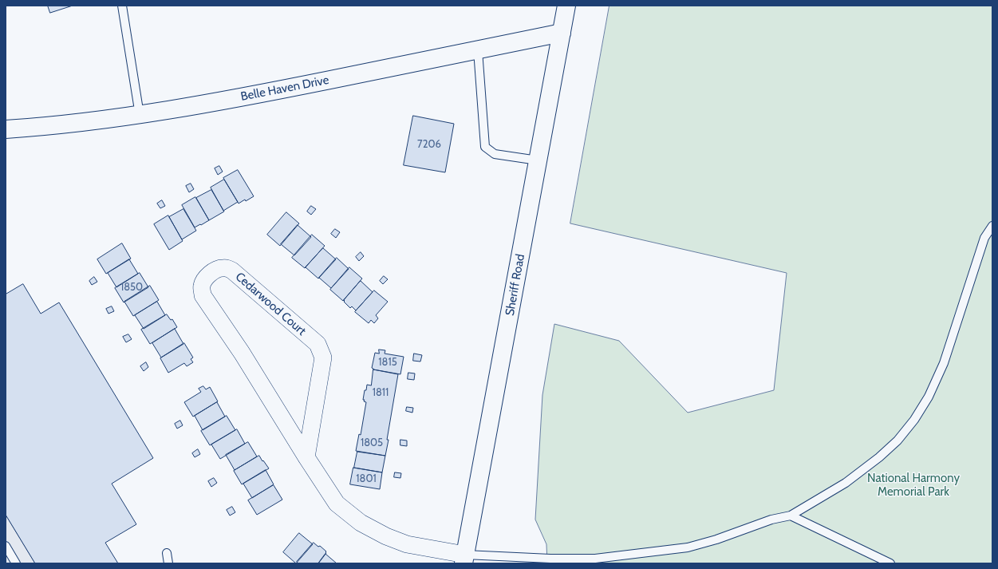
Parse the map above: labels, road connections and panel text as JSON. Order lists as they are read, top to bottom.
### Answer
{
  "streets": {
    "street": ["Belle Haven Drive", "Sheriff Road", "Cedarwood Court"]
  },
  "crossings": [
    ["Belle Haven Drive", "Sheriff Road"],
    ["Sheriff Road", "Cedarwood Court"]
  ],
  "parks": ["National Harmony Memorial Park"],
  "house_numbers": [
    "7206",
    "1850",
    "1815",
    "1811",
    "1805",
    "1801"
  ]
}
